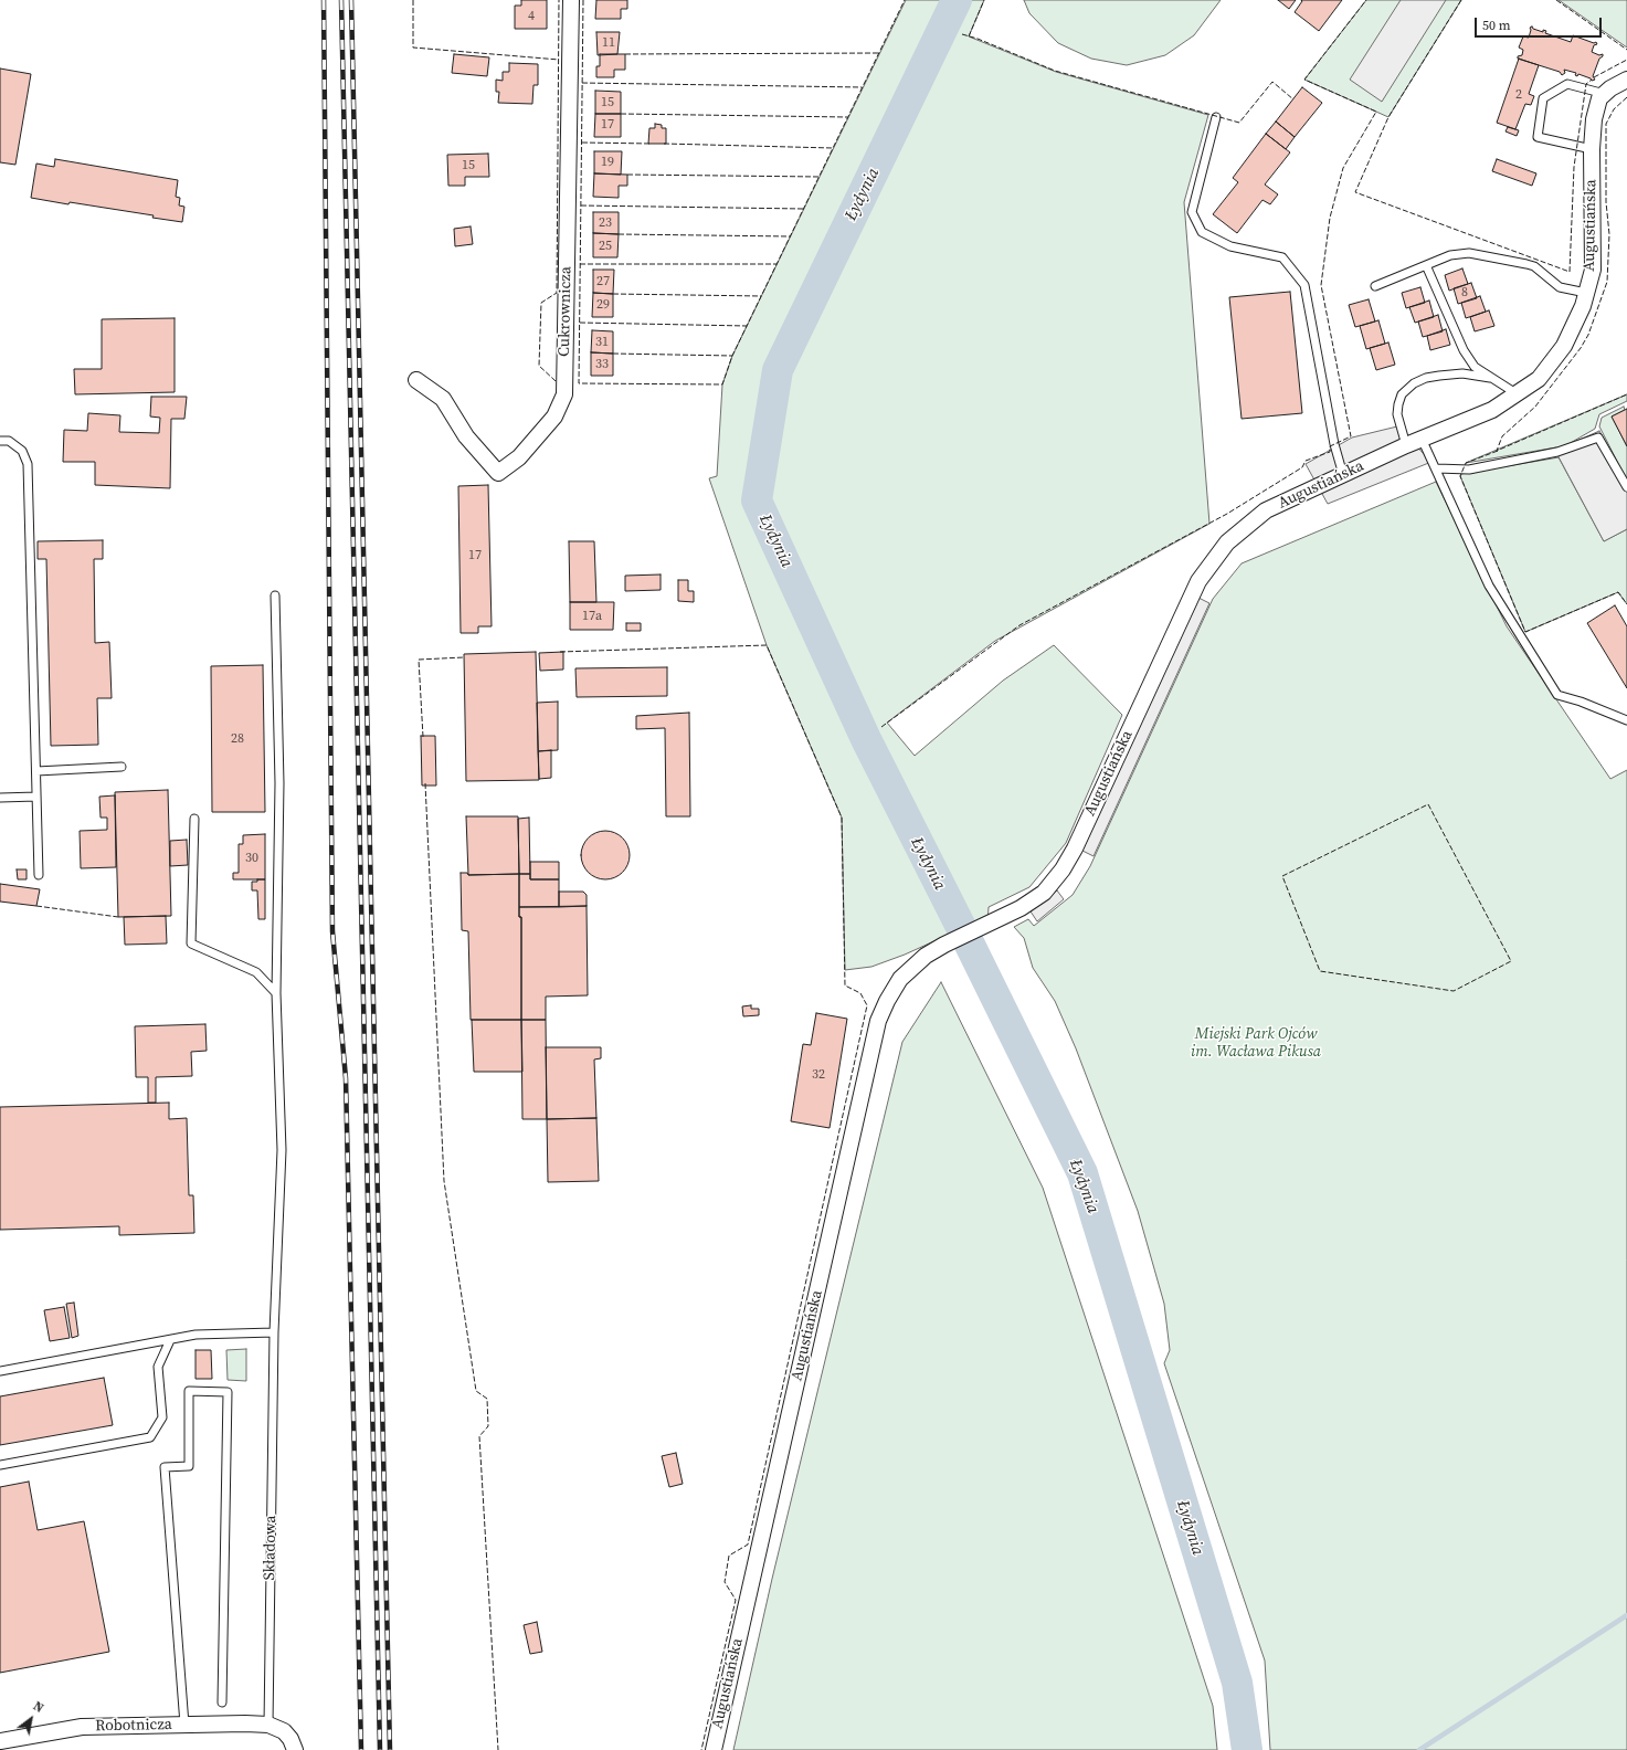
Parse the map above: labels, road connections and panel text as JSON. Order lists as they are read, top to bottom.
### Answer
{
  "streets": {
    "street": ["Augustiańska", "Cukrownicza", "Robotnicza"],
    "lane": ["Składowa"]
  },
  "crossings": [
    ["Składowa", "Robotnicza"]
  ],
  "water": ["Łydynia"],
  "parks": ["Miejski Park Ojców im. Wacława Pikusa"],
  "house_numbers": [
    "4",
    "11",
    "2",
    "15",
    "17",
    "19",
    "15",
    "23",
    "25",
    "27",
    "8",
    "29",
    "31",
    "33",
    "17",
    "17a",
    "28",
    "30",
    "32"
  ],
  "scale_bar": "50 m",
  "north": "top right"
}
